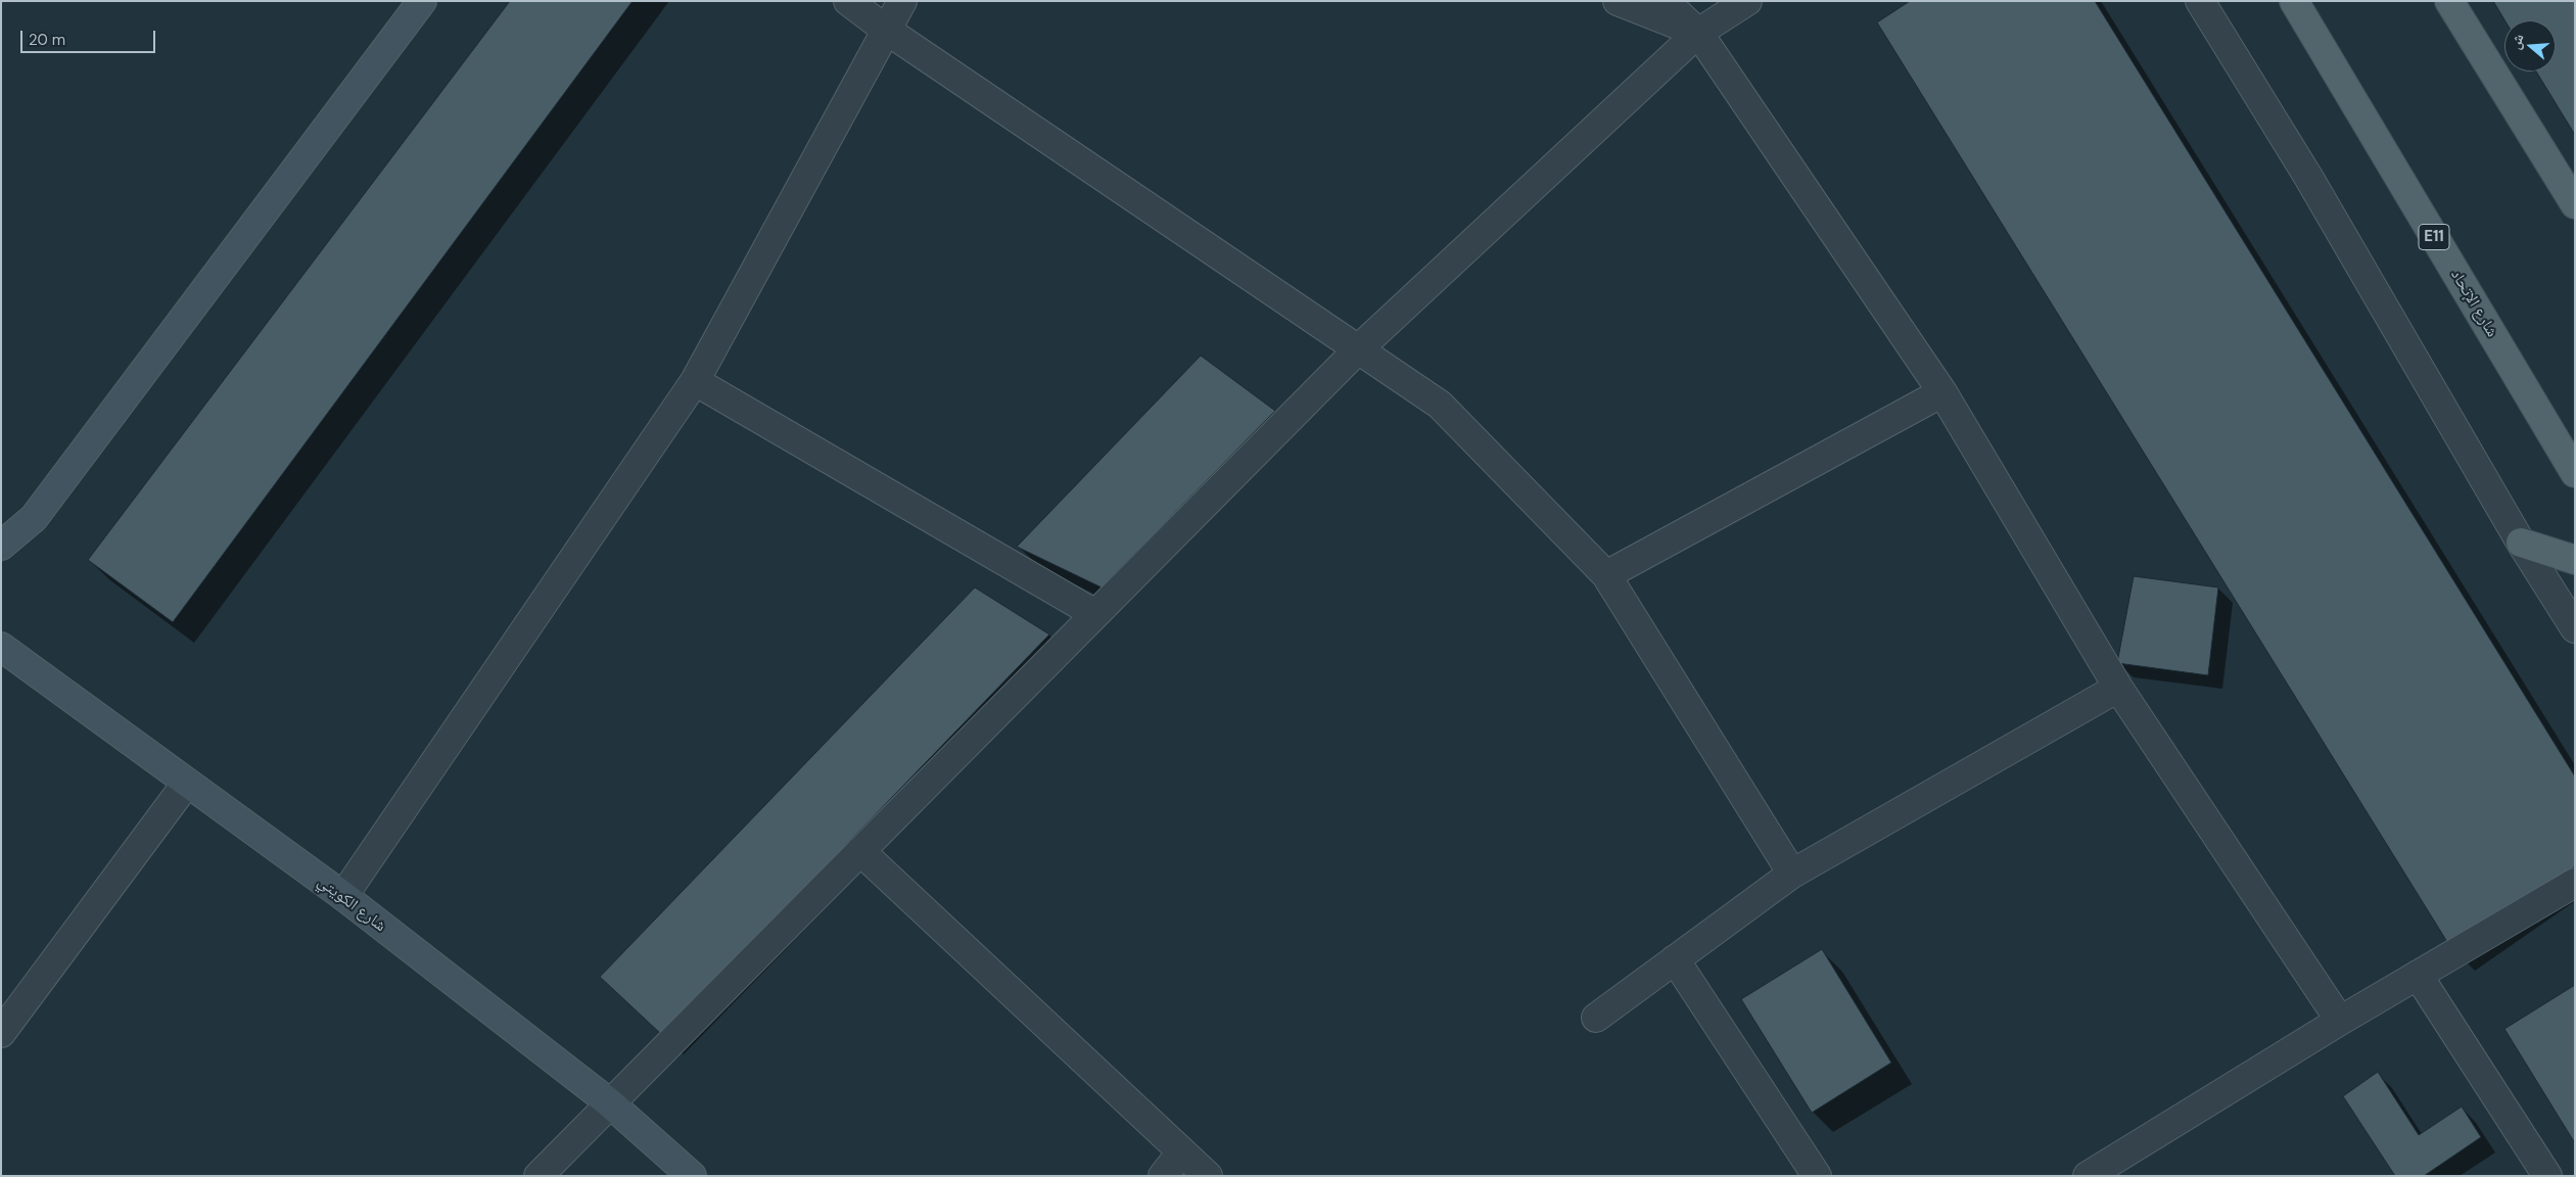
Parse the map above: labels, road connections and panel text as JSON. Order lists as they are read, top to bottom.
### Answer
{
  "streets": {
    "main road": ["E11", "شارع الإتحاد"],
    "street": ["شارع الكويتي"]
  },
  "scale_bar": "20 m",
  "north": "left"
}
